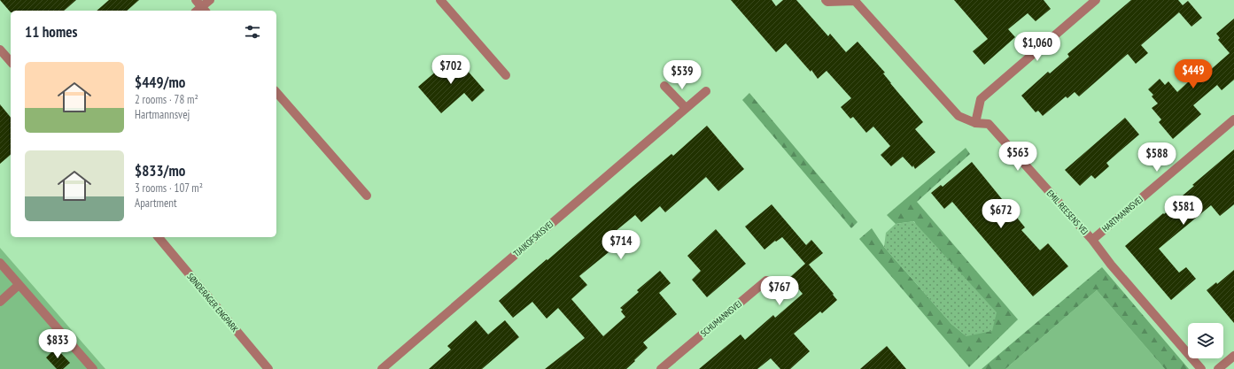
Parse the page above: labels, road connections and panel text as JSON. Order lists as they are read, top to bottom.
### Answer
{
  "streets": {
    "street": [
      "EMIL REESENS VEJ",
      "HARTMANNSVEJ",
      "TJAIKOFSKISVEJ",
      "SØNDERAGER ENGPARK",
      "SCHUMANNSVEJ"
    ]
  },
  "crossings": [
    ["EMIL REESENS VEJ", "HARTMANNSVEJ"]
  ],
  "page": {
    "heading": "11 homes",
    "price": [
      "$1,060",
      "$702",
      "$449",
      "$539",
      "$563",
      "$588",
      "$581",
      "$672",
      "$714",
      "$767",
      "$833"
    ],
    "list": [
      {
        "name": "$449/mo",
        "note": "2 rooms · 78 m² · Hartmannsvej"
      },
      {
        "name": "$833/mo",
        "note": "3 rooms · 107 m² · Apartment"
      }
    ]
  }
}
